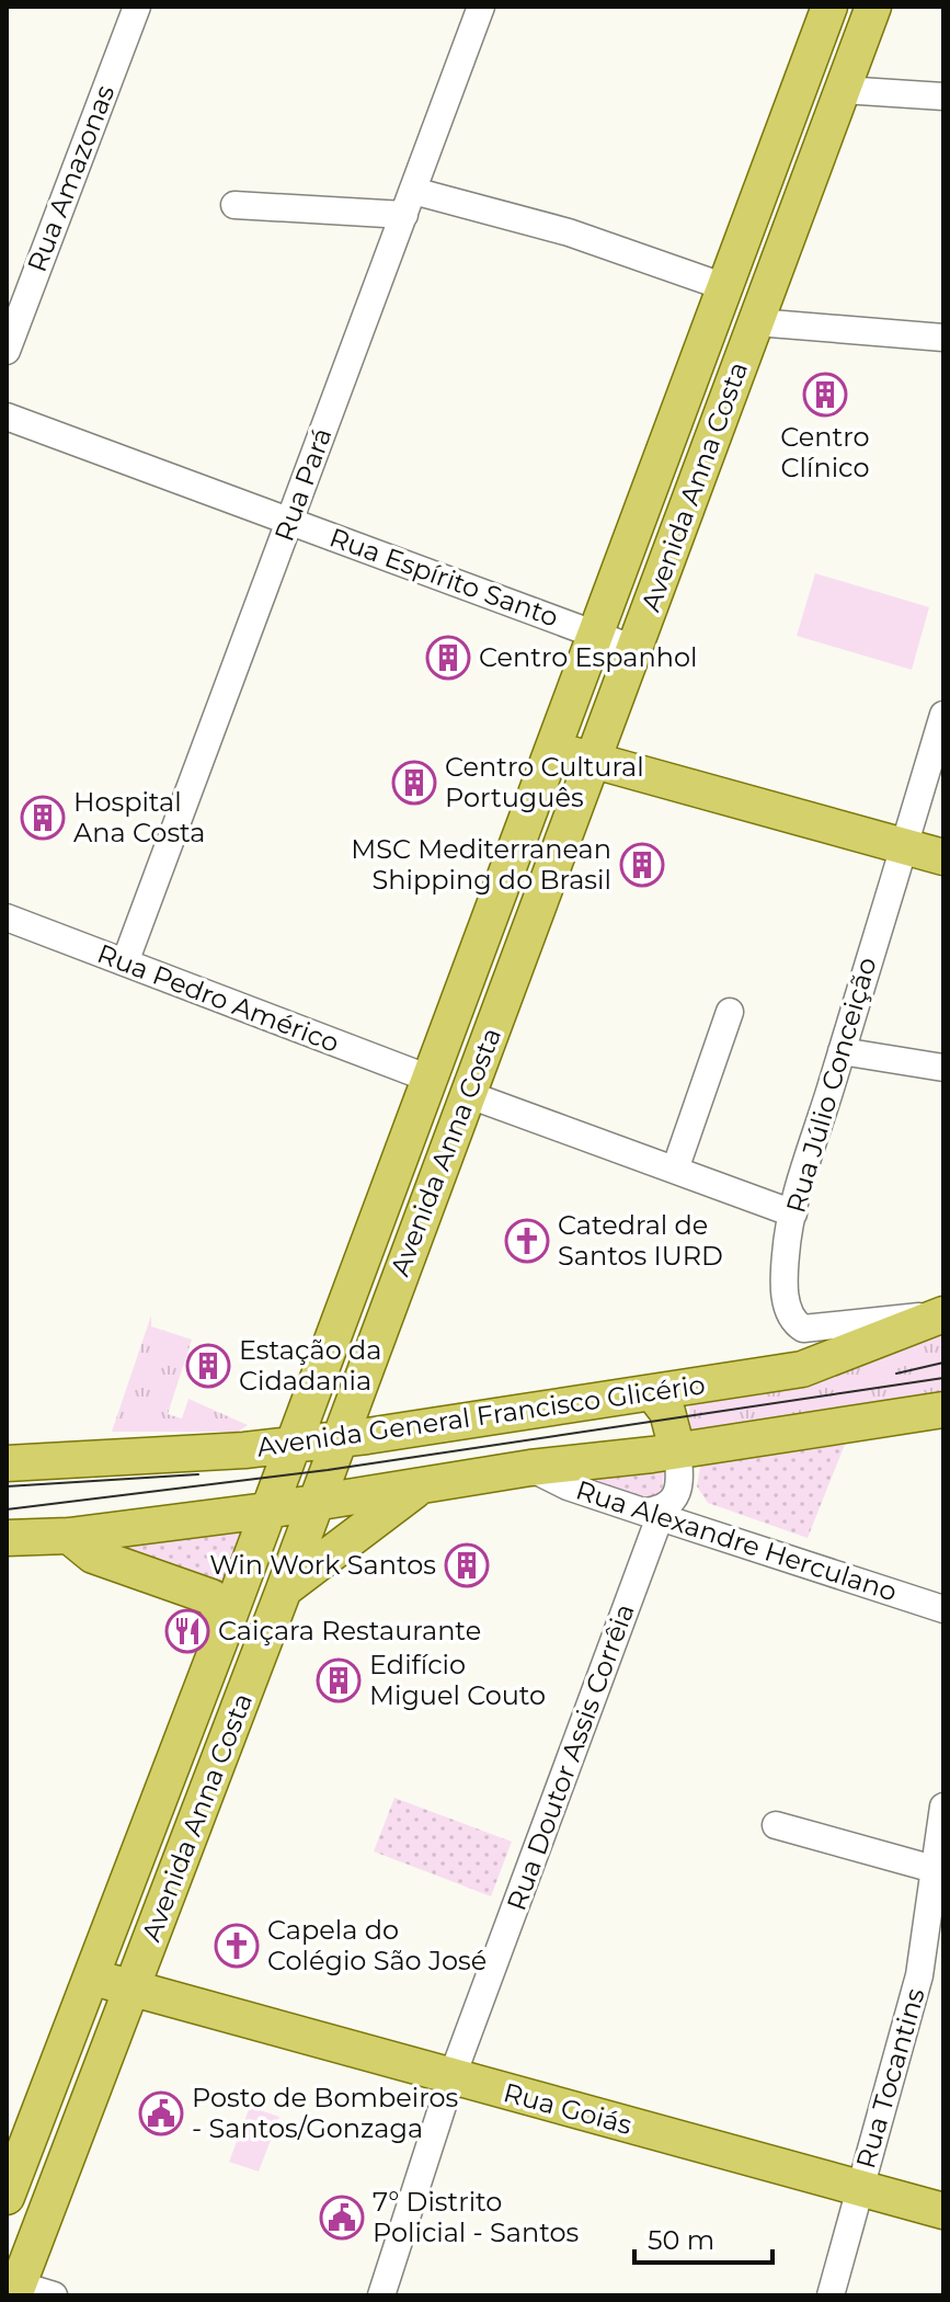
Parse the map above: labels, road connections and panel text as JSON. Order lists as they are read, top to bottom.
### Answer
{
  "streets": {
    "main road": ["Avenida Anna Costa", "Avenida General Francisco Glicério", "Rua Goiás"],
    "street": [
      "Rua Amazonas",
      "Rua Pará",
      "Rua Espírito Santo",
      "Rua Pedro Américo",
      "Rua Júlio Conceição",
      "Rua Alexandre Herculano",
      "Rua Doutor Assis Corrêia",
      "Rua Tocantins"
    ]
  },
  "crossings": [
    ["Rua Pará", "Rua Espírito Santo"],
    ["Rua Pará", "Rua Pedro Américo"],
    ["Avenida Anna Costa", "Rua Espírito Santo"],
    ["Avenida Anna Costa", "Rua Pedro Américo"],
    ["Avenida Anna Costa", "Avenida General Francisco Glicério"],
    ["Avenida Anna Costa", "Rua Goiás"],
    ["Rua Júlio Conceição", "Avenida General Francisco Glicério"],
    ["Rua Alexandre Herculano", "Rua Doutor Assis Corrêia"],
    ["Rua Doutor Assis Corrêia", "Rua Goiás"],
    ["Rua Tocantins", "Rua Goiás"]
  ],
  "places": {
    "building": [
      "Centro Clínico",
      "Centro Espanhol",
      "Centro Cultural Português",
      "Hospital Ana Costa",
      "MSC Mediterranean Shipping do Brasil",
      "Estação da Cidadania",
      "Win Work Santos",
      "Edifício Miguel Couto"
    ],
    "church": ["Catedral de Santos IURD", "Capela do Colégio São José"],
    "restaurant": ["Caiçara Restaurante"],
    "public building": ["Posto de Bombeiros - Santos/Gonzaga", "7° Distrito Policial - Santos"]
  },
  "scale_bar": "50 m"
}
